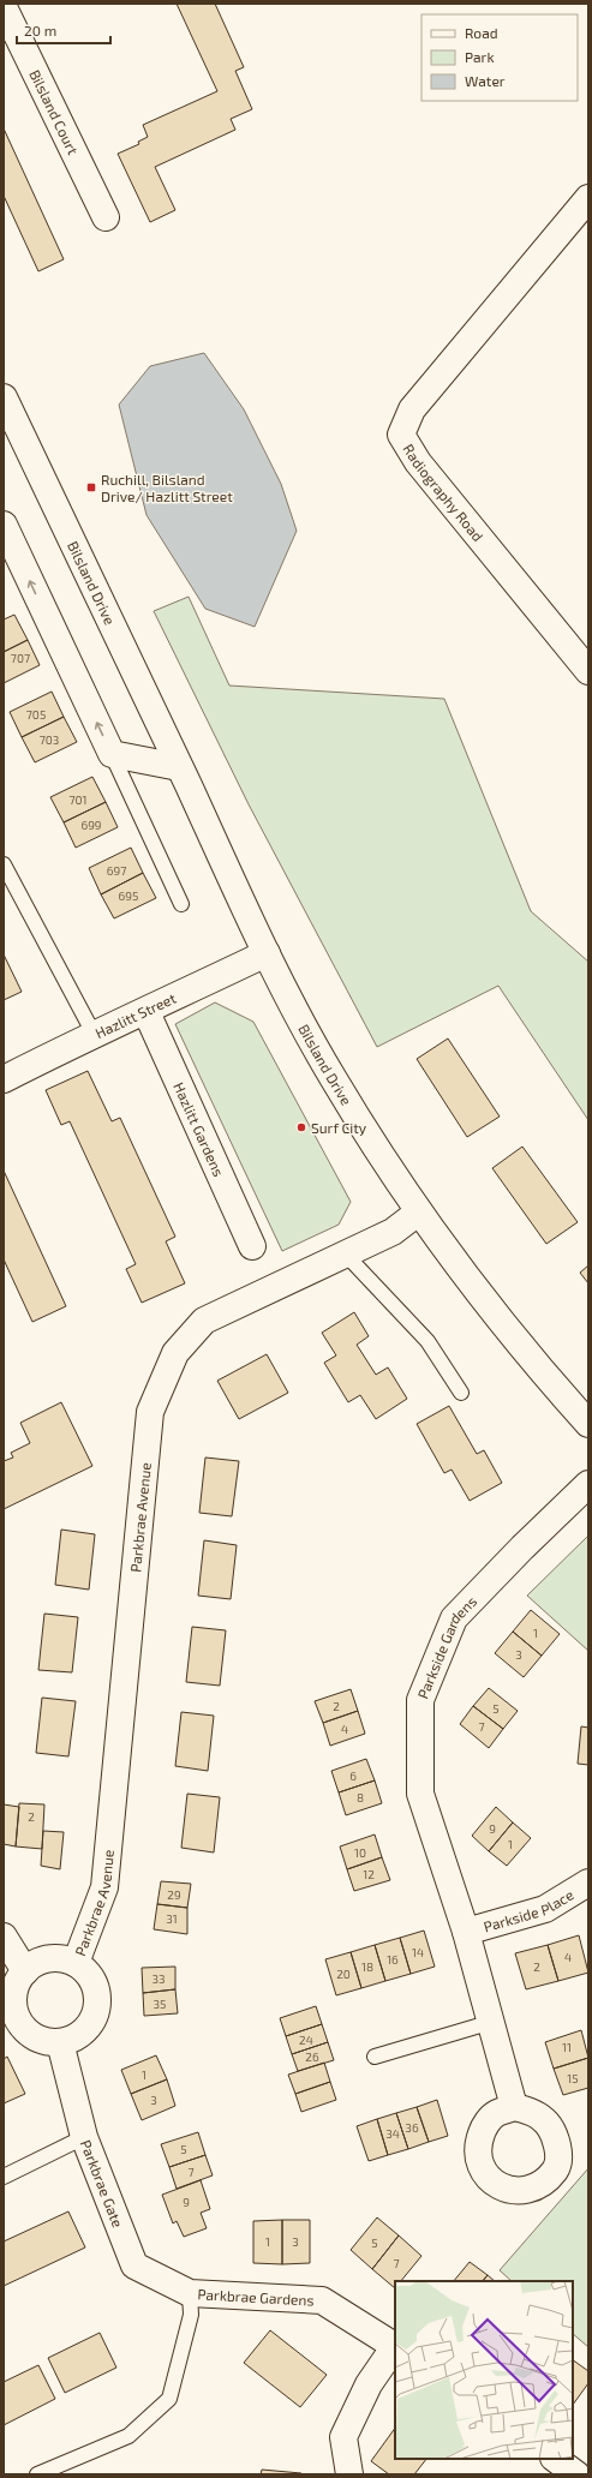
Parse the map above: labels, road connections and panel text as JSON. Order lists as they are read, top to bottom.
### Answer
{
  "streets": {
    "street": [
      "Bilsland Court",
      "Radiography Road",
      "Bilsland Drive",
      "Hazlitt Street",
      "Hazlitt Gardens",
      "Parkbrae Avenue",
      "Parkside Gardens",
      "Parkside Place",
      "Parkbrae Gate",
      "Parkbrae Gardens"
    ]
  },
  "crossings": [
    ["Bilsland Drive", "Hazlitt Street"],
    ["Bilsland Drive", "Parkbrae Avenue"],
    ["Hazlitt Street", "Hazlitt Gardens"],
    ["Parkbrae Avenue", "Parkbrae Gate"],
    ["Parkside Gardens", "Parkside Place"],
    ["Parkbrae Gate", "Parkbrae Gardens"]
  ],
  "places": {
    "transit": ["Ruchill, Bilsland Drive/ Hazlitt Street"],
    "other": ["Surf City"]
  },
  "house_numbers": [
    "707",
    "705",
    "703",
    "701",
    "699",
    "697",
    "695",
    "1",
    "3",
    "2",
    "5",
    "7",
    "4",
    "6",
    "8",
    "2",
    "9",
    "1",
    "10",
    "12",
    "29",
    "31",
    "14",
    "4",
    "16",
    "18",
    "2",
    "20",
    "33",
    "35",
    "24",
    "11",
    "26",
    "1",
    "15",
    "3",
    "36",
    "34",
    "5",
    "7",
    "9",
    "1",
    "3",
    "5",
    "7"
  ],
  "legend": ["Road", "Park", "Water"],
  "scale_bar": "20 m"
}
